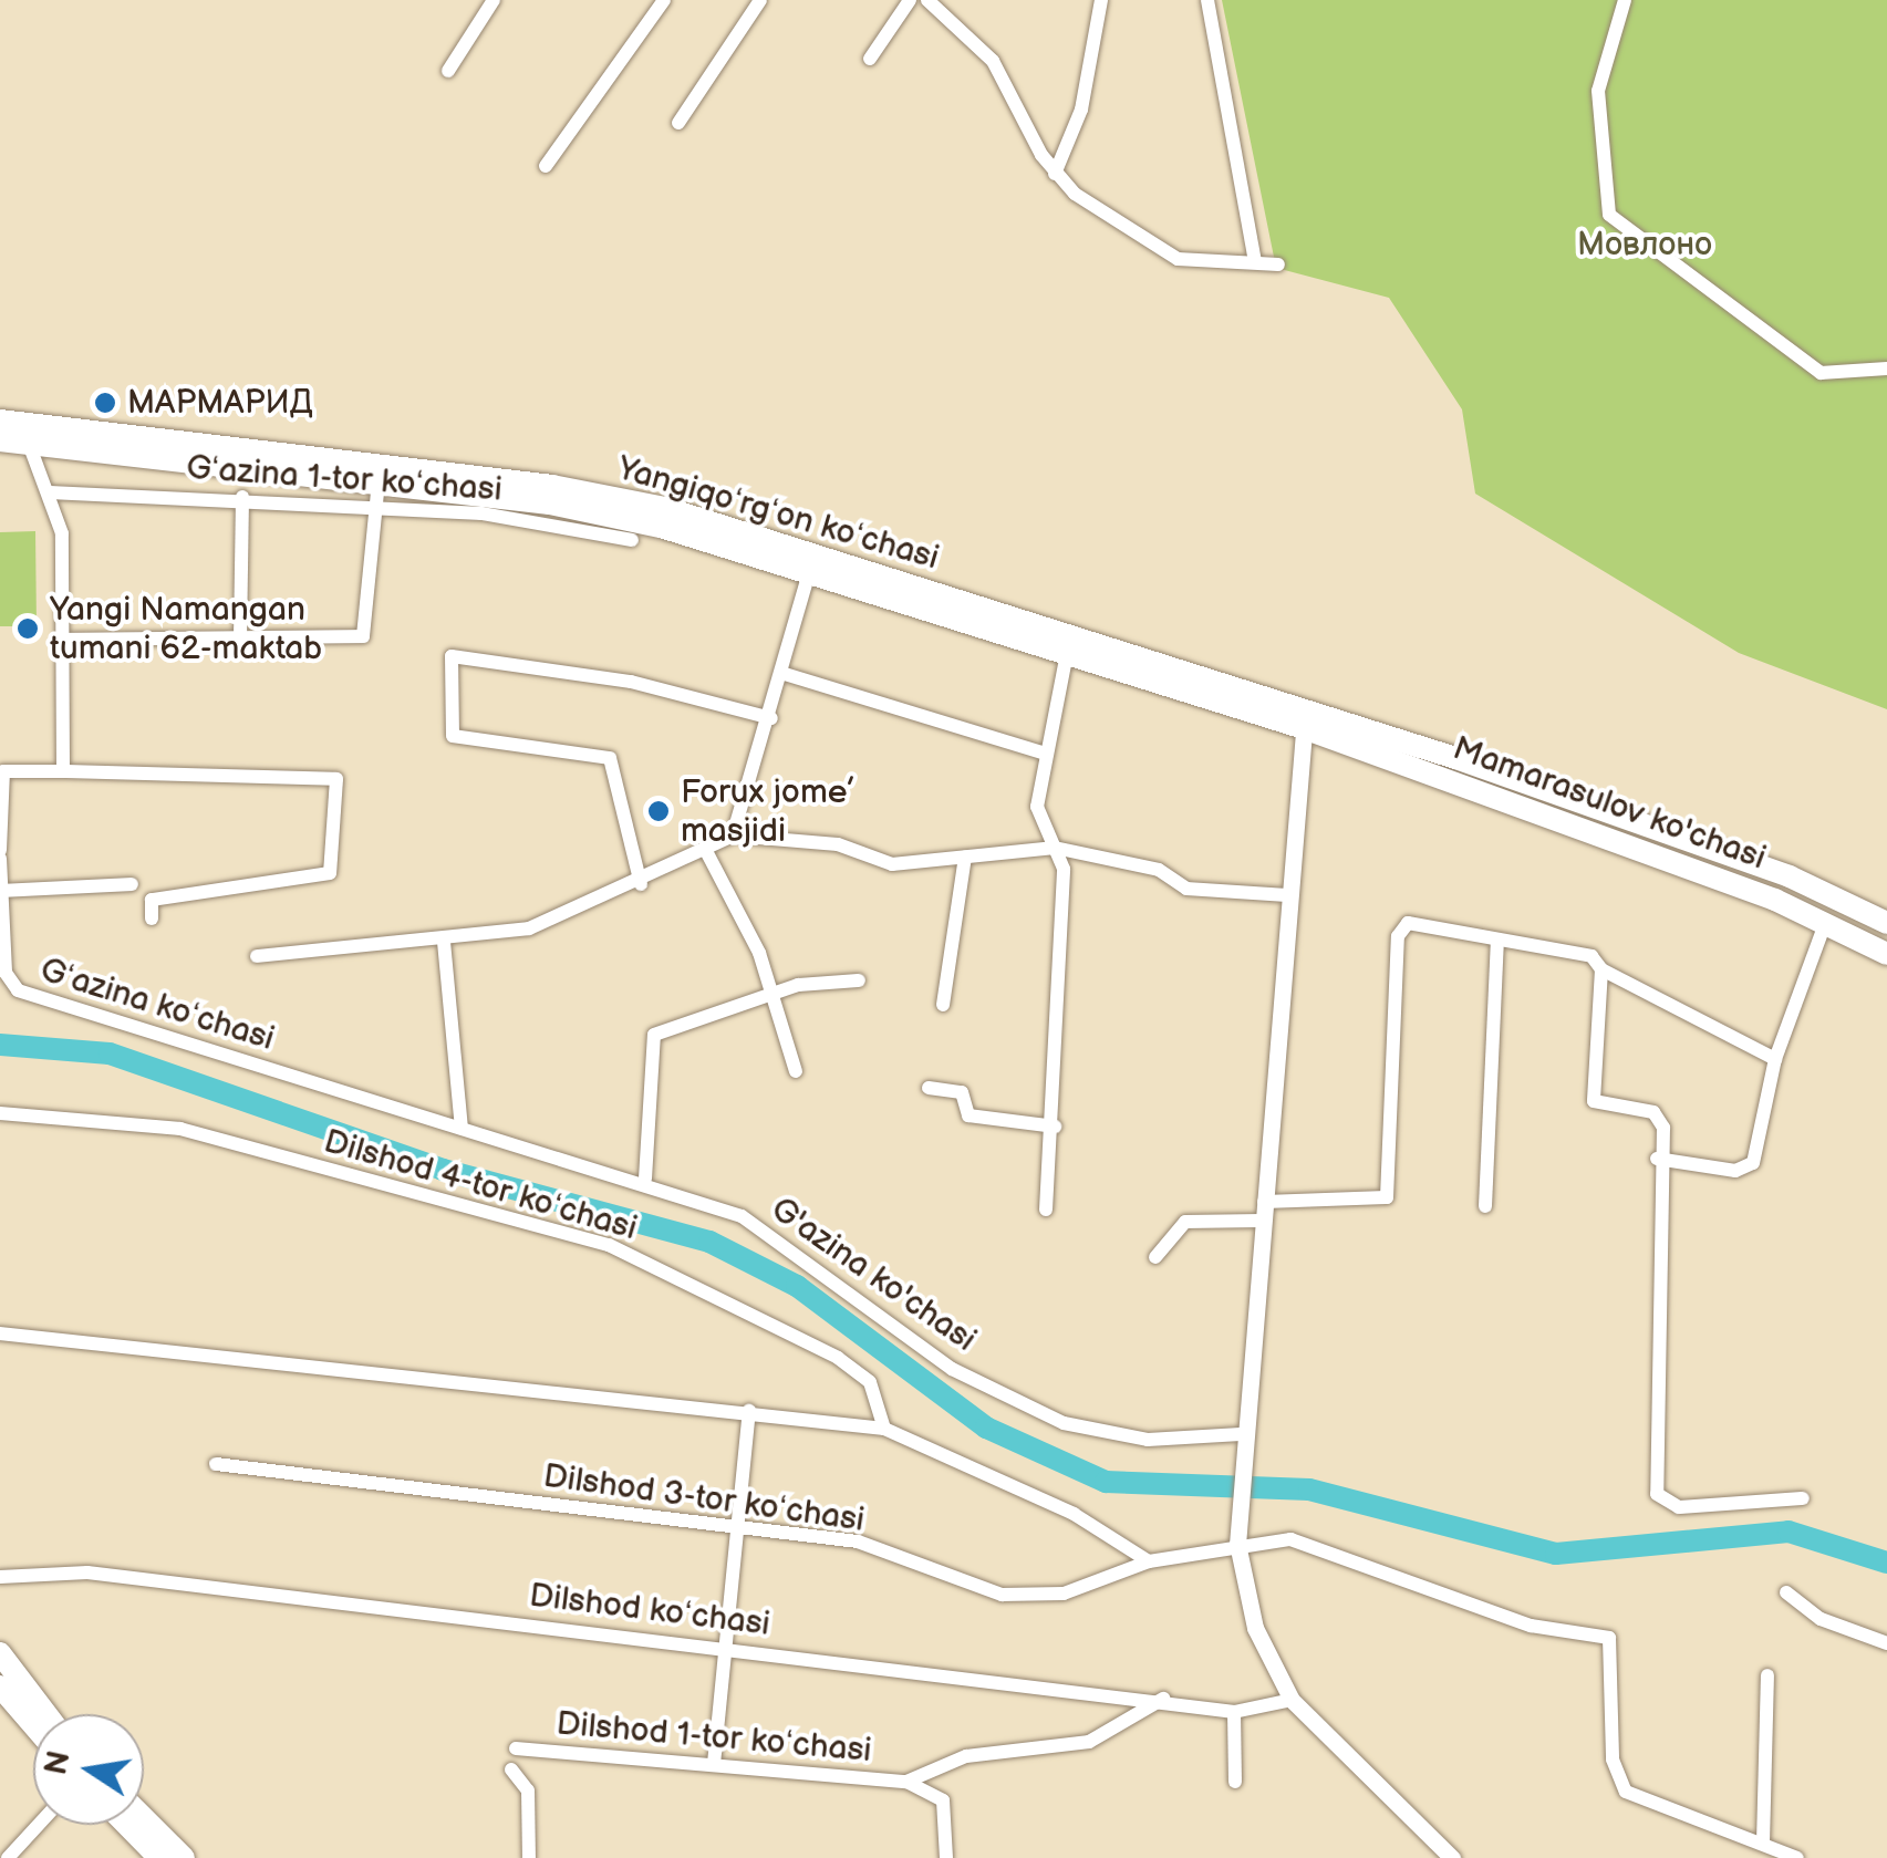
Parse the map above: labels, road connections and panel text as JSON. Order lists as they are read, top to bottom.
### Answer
{
  "streets": {
    "main road": ["Yangiqoʻrgʻon koʻchasi", "Mamarasulov ko'chasi"],
    "street": [
      "Gʻazina 1-tor koʻchasi",
      "Gʻazina koʻchasi",
      "Dilshod 4-tor koʻchasi",
      "G'azina ko'chasi",
      "Dilshod 3-tor koʻchasi",
      "Dilshod koʻchasi",
      "Dilshod 1-tor koʻchasi"
    ]
  },
  "crossings": [
    ["Yangiqoʻrgʻon koʻchasi", "Mamarasulov ko'chasi"],
    ["Gʻazina koʻchasi", "G'azina ko'chasi"]
  ],
  "parks": ["Мовлоно"],
  "places": ["МАРМАРИД", "Yangi Namangan tumani 62-maktab", "Forux jome’ masjidi"],
  "north": "left"
}
